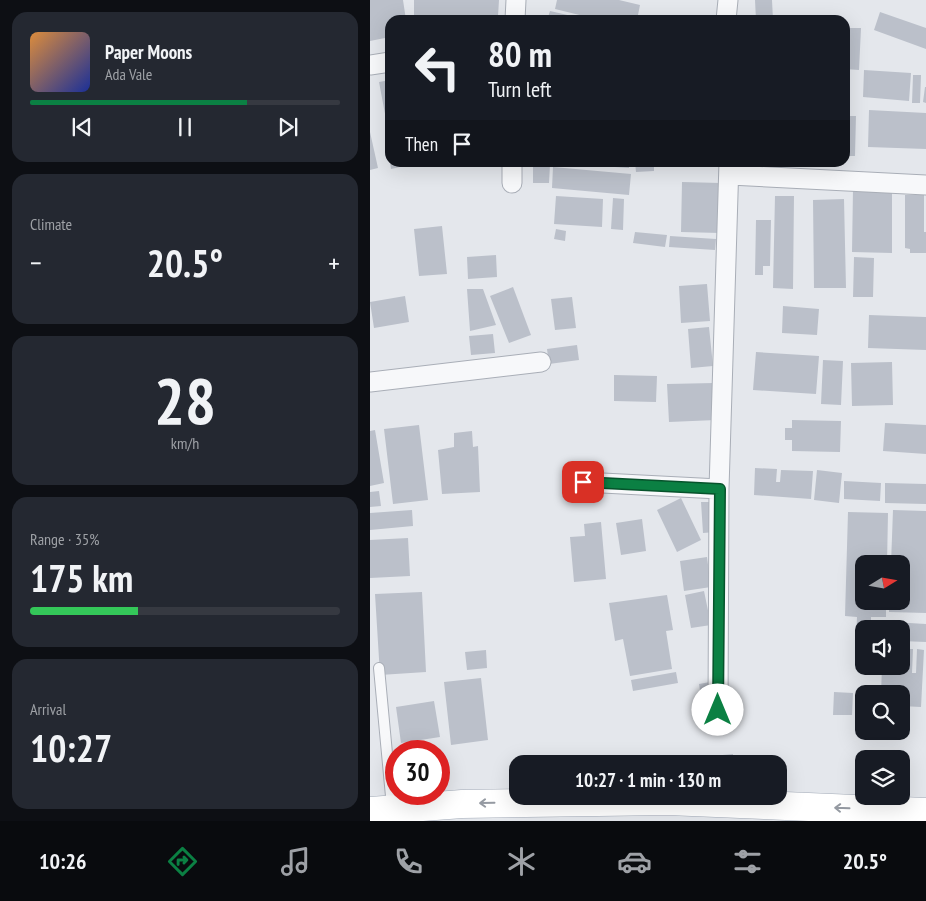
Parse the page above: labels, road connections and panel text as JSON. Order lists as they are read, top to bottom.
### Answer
{
  "north": "right",
  "page": {
    "turn": ["80 m", "Turn left"],
    "song": ["Paper Moons", "Ada Vale"],
    "then": "Then",
    "tile": [
      "Climate",
      ["28", "km/h"],
      ["Range · 35%", "175 km"],
      ["Arrival", "10:27"]
    ],
    "heat": ["−", "20.5°", "+"],
    "limit": "30",
    "trip": "10:27 · 1 min · 130 m",
    "tabs": ["10:26", "20.5°"]
  }
}
